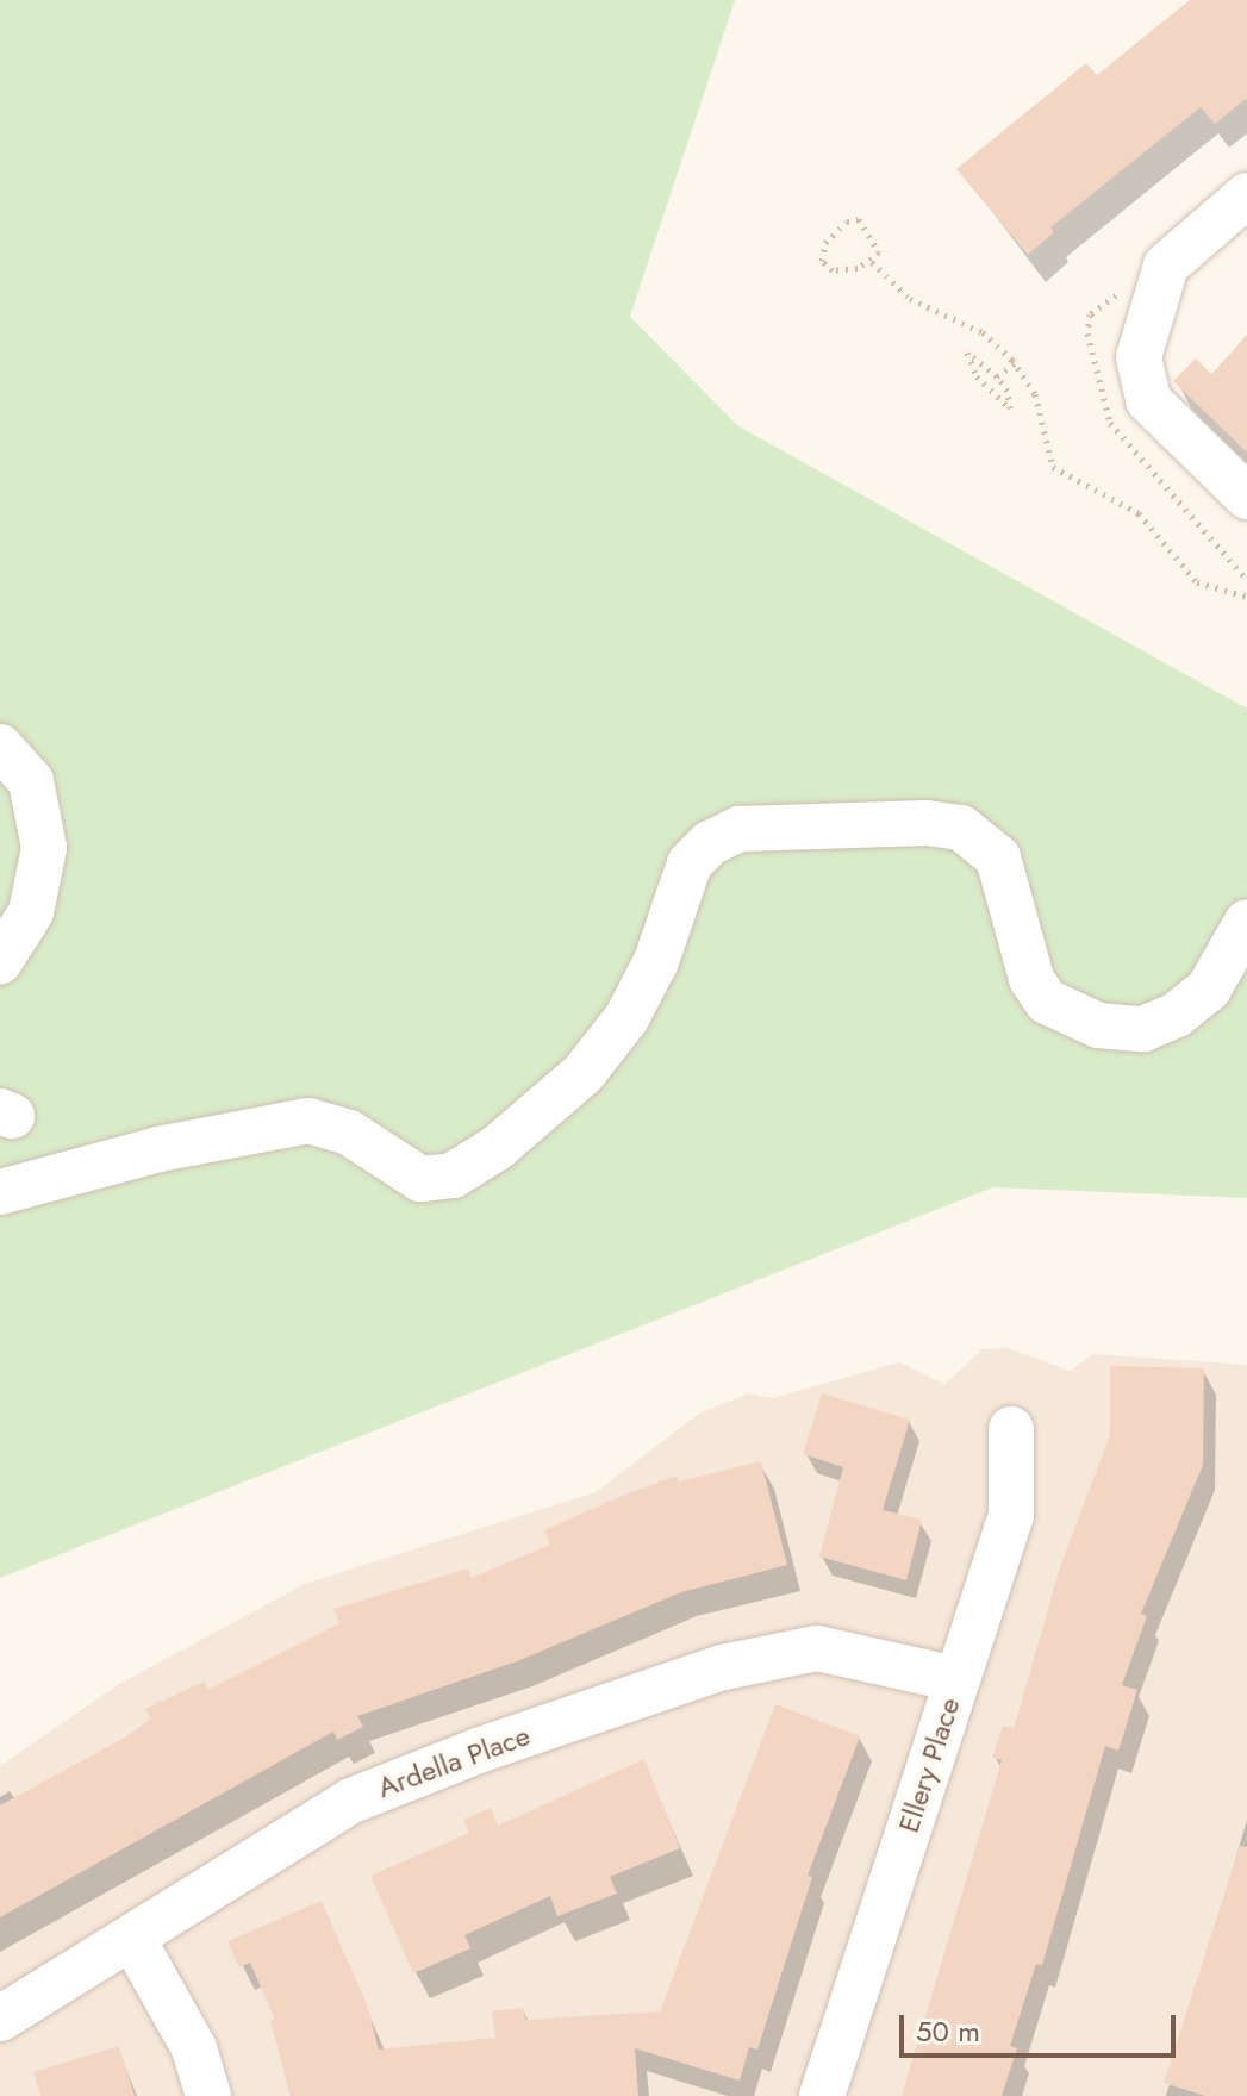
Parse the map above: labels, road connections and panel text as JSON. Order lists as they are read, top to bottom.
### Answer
{
  "streets": {
    "street": ["Ardella Place", "Ellery Place"]
  },
  "crossings": [
    ["Ardella Place", "Ellery Place"]
  ],
  "scale_bar": "50 m"
}
